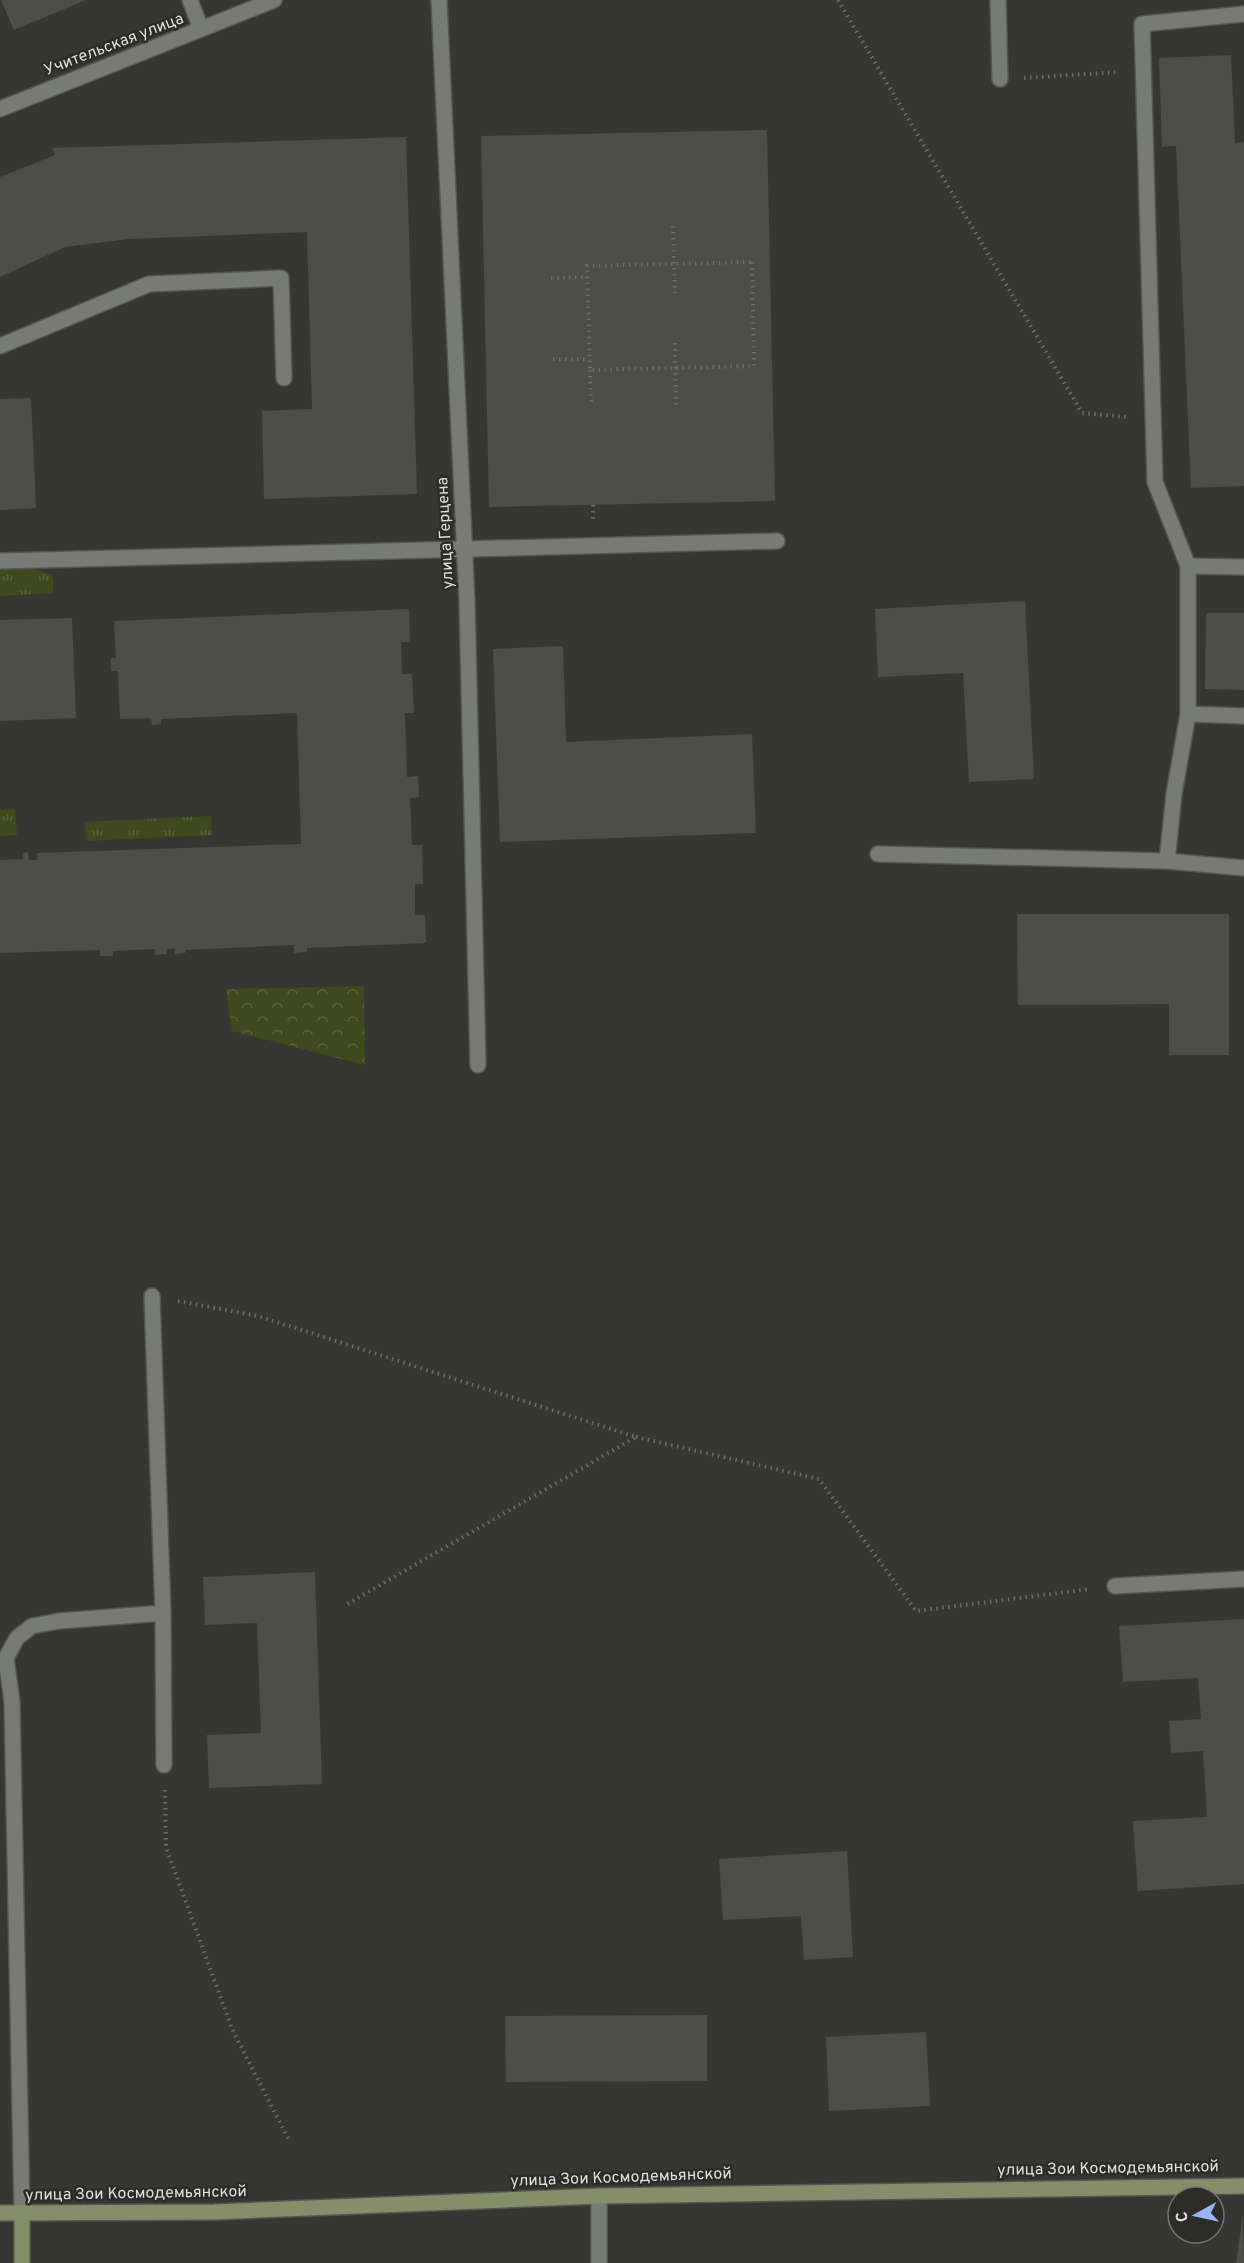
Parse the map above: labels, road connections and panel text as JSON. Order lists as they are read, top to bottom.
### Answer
{
  "streets": {
    "main road": ["улица Зои Космодемьянской"],
    "street": ["Учительская улица", "улица Герцена"]
  },
  "north": "left"
}
